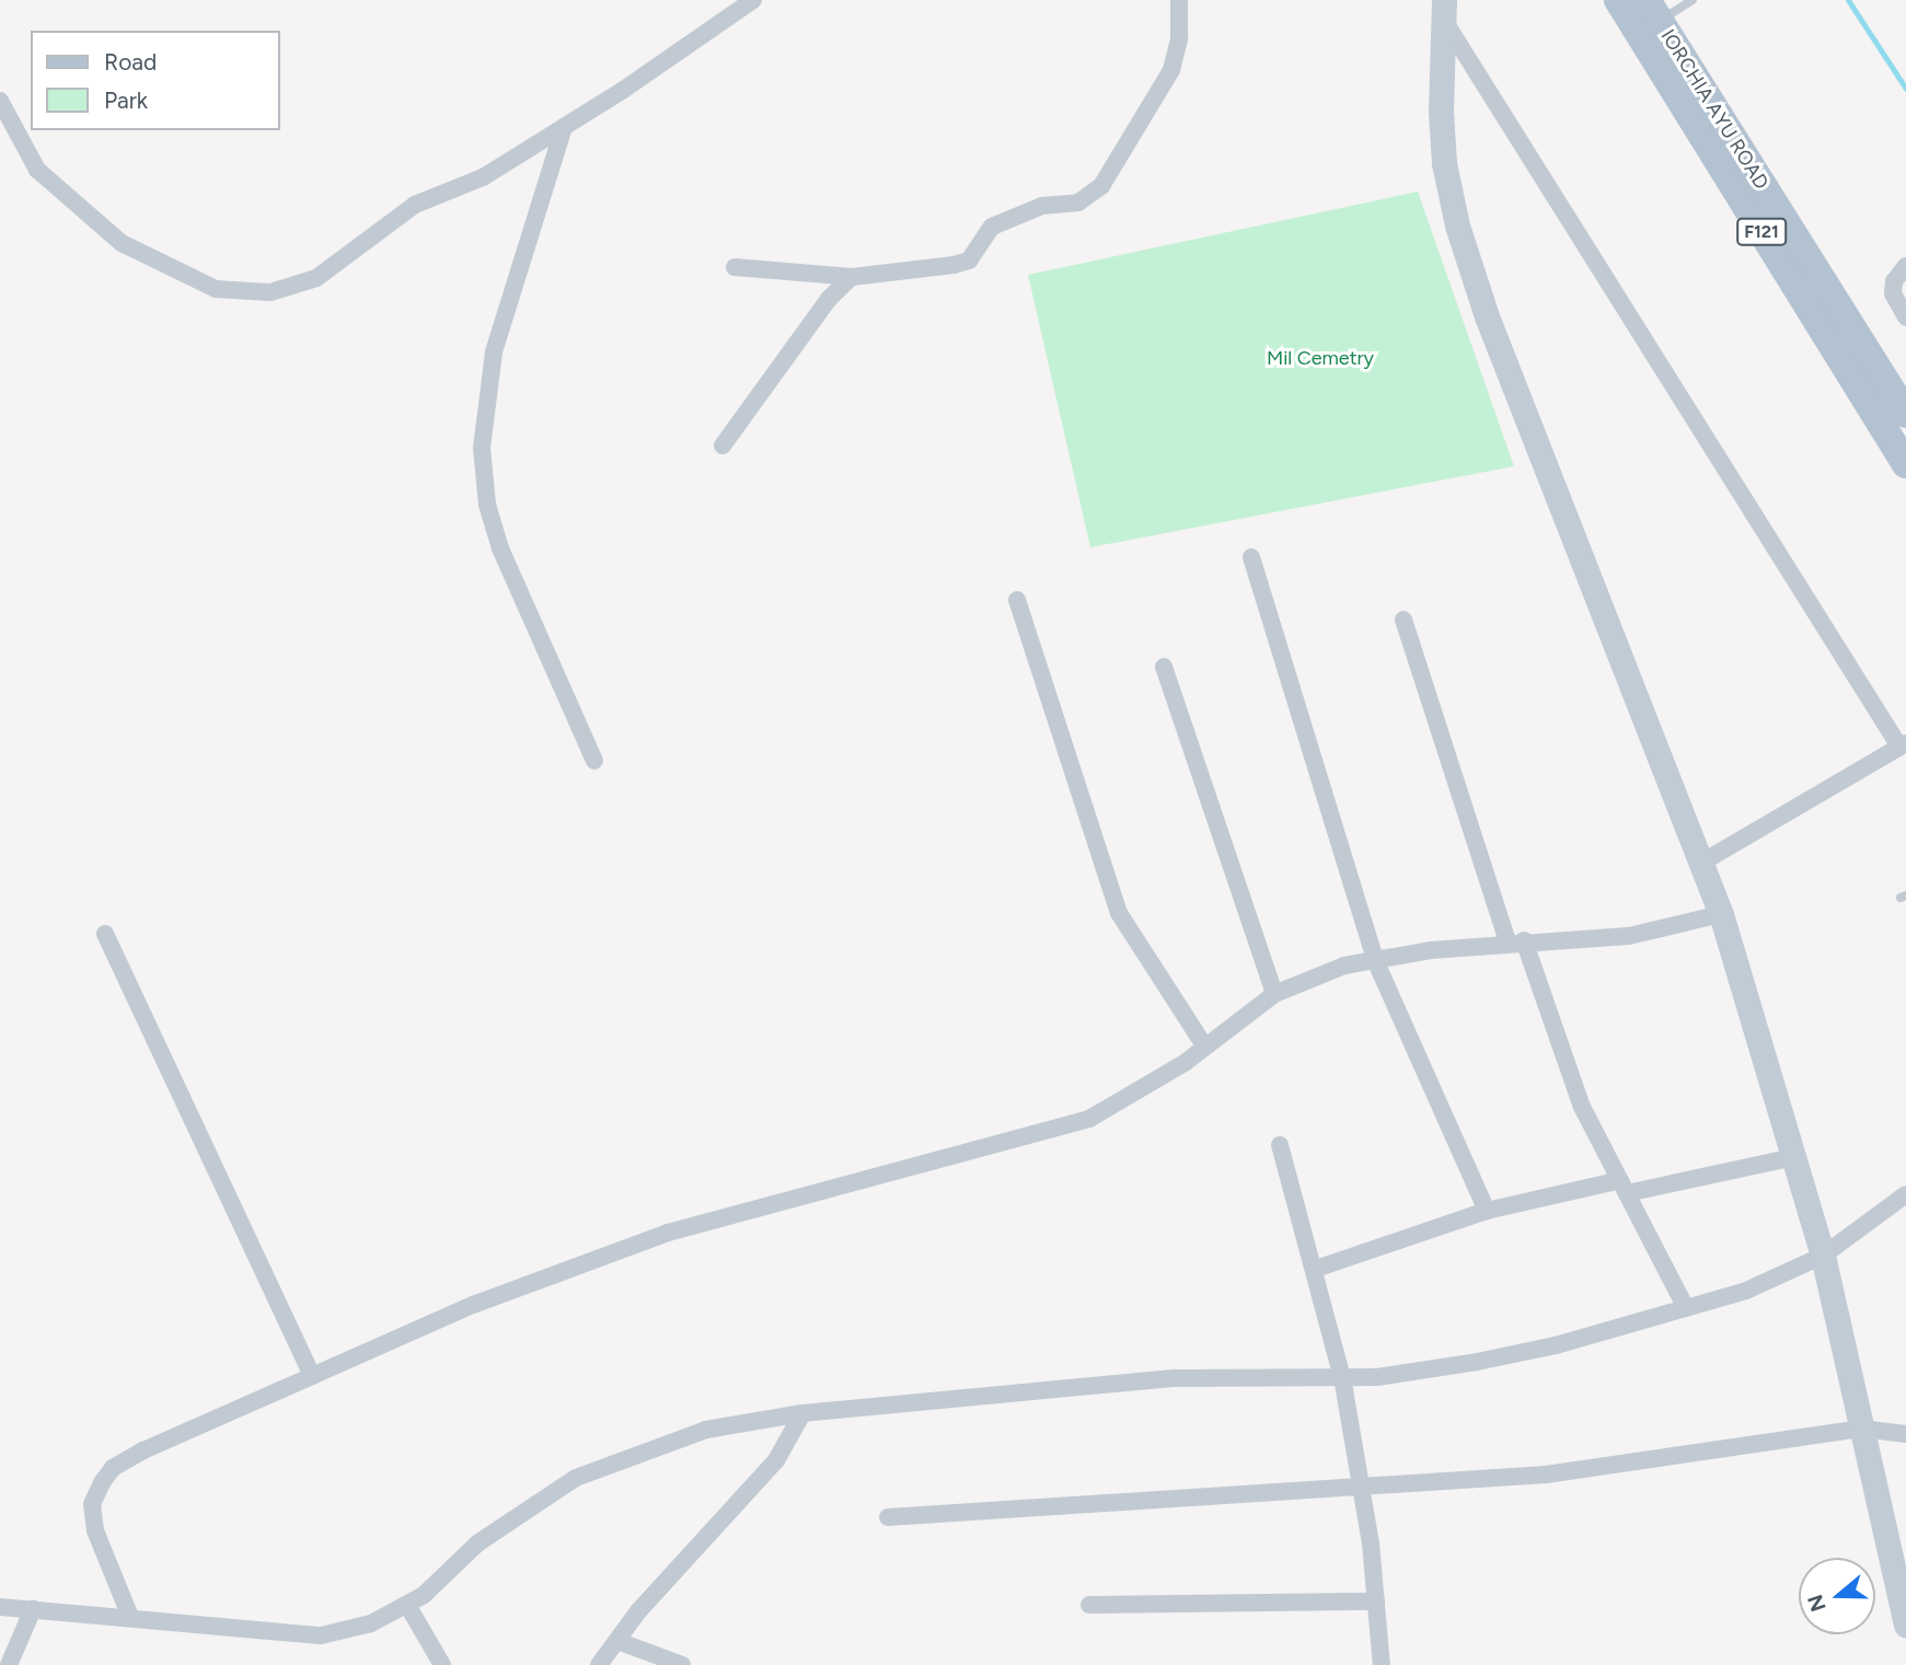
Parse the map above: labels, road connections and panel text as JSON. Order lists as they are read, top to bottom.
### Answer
{
  "streets": {
    "main road": ["IORCHIA AYU ROAD", "F121"]
  },
  "parks": ["Mil Cemetry"],
  "legend": ["Road", "Park"],
  "north": "left"
}
